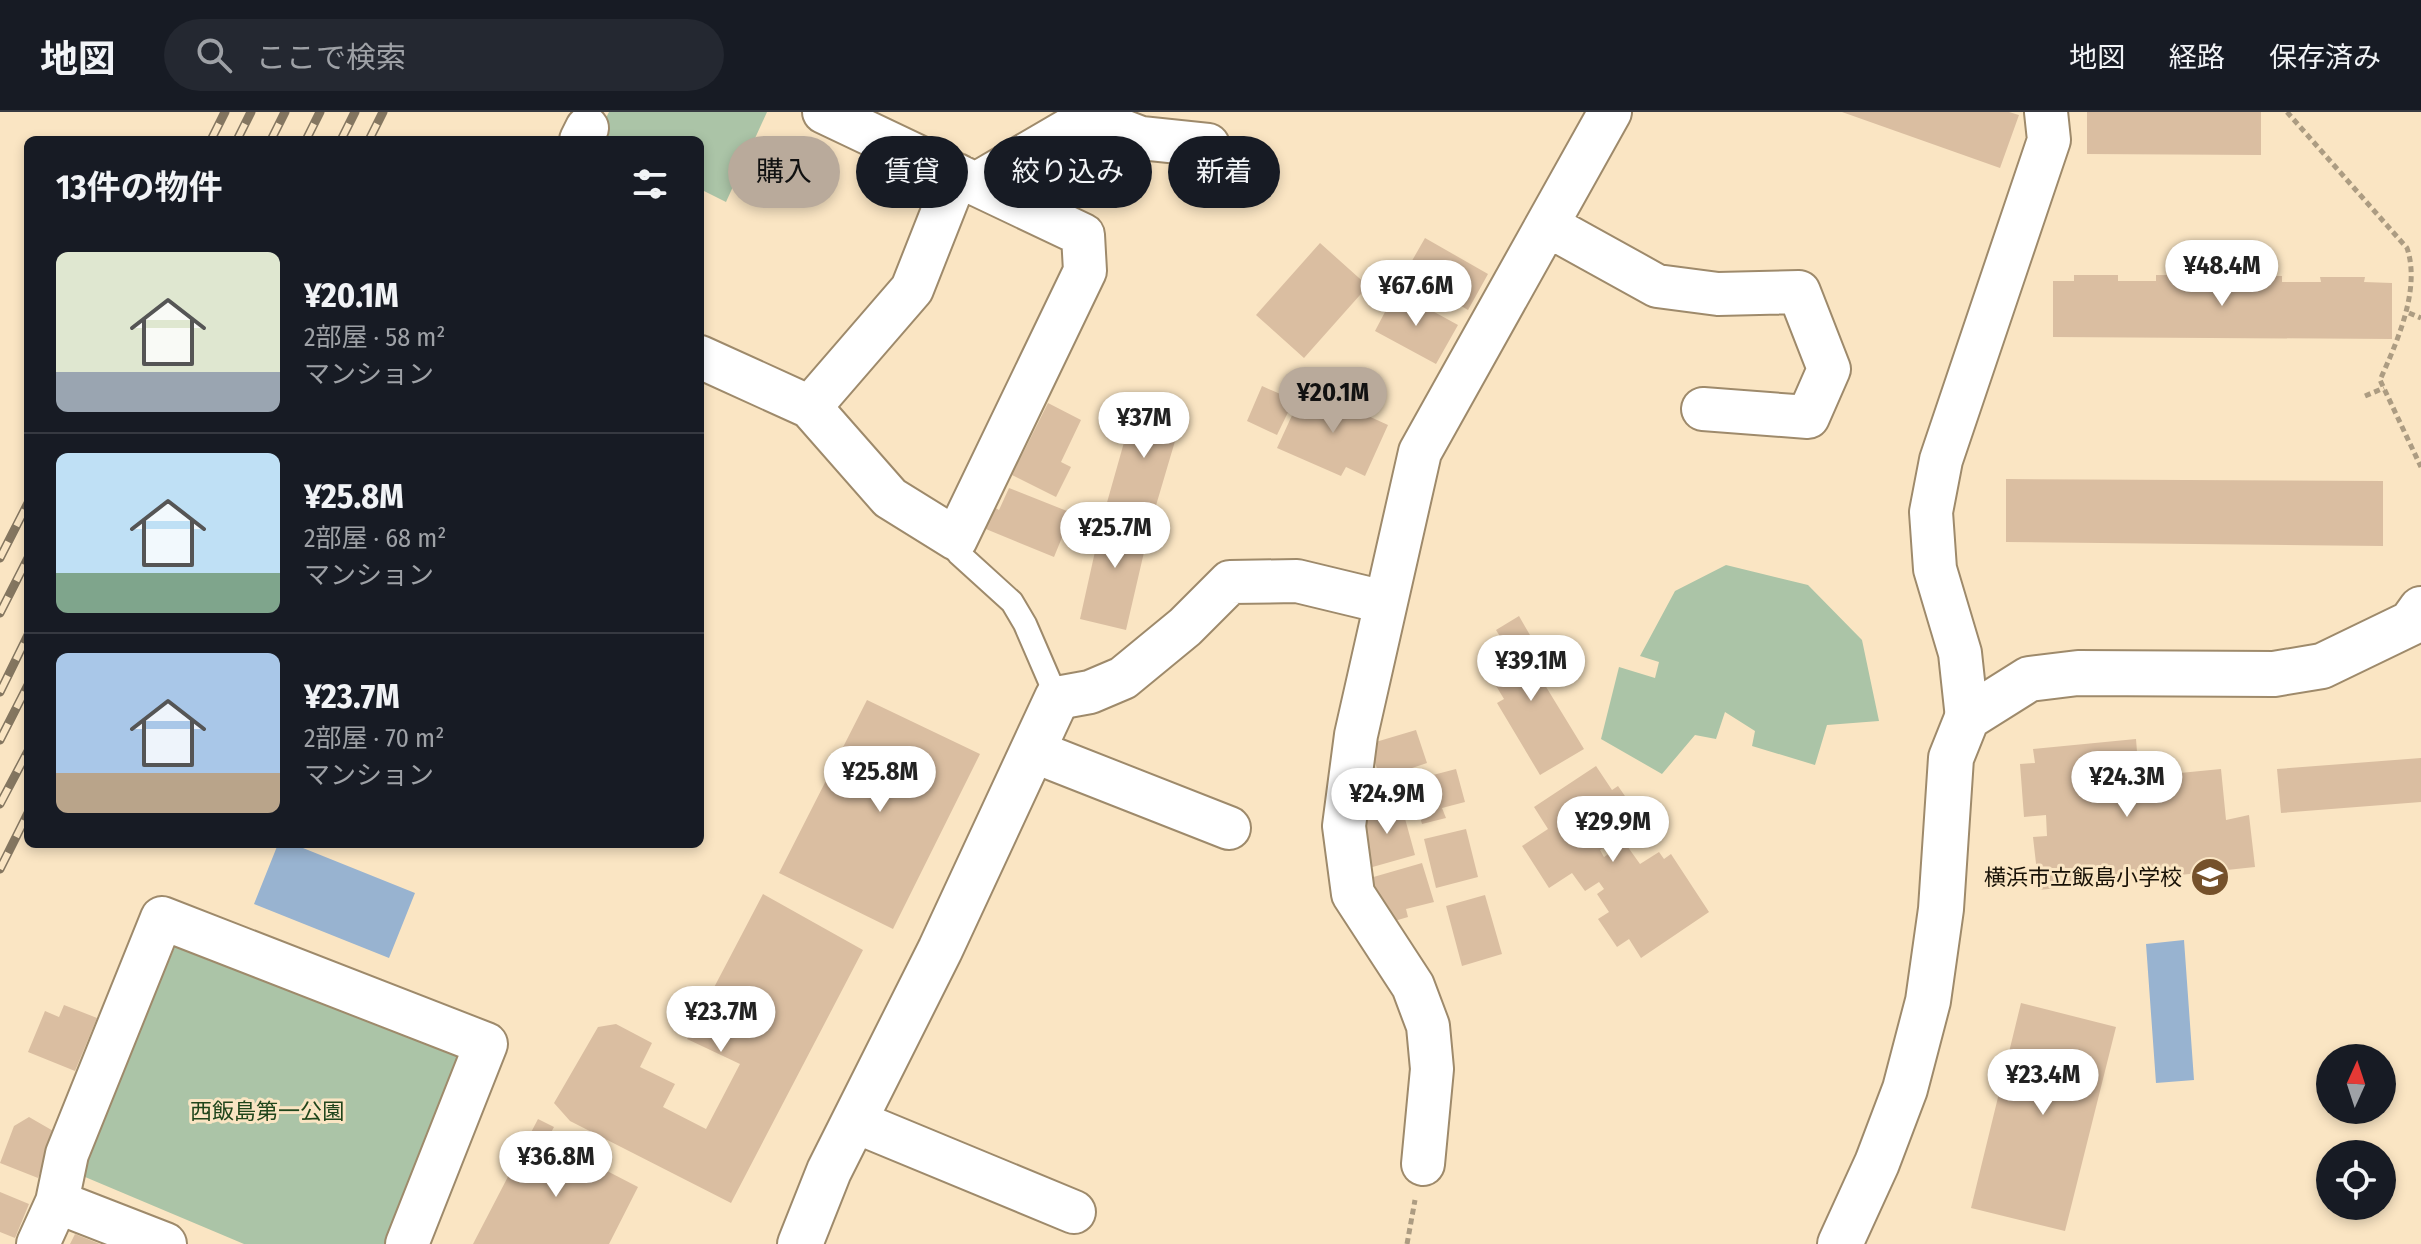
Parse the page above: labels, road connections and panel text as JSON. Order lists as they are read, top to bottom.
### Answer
{
  "parks": ["西飯島第一公園"],
  "places": {
    "school or university": ["横浜市立飯島小学校"]
  },
  "north": "top",
  "page": {
    "header": "地図",
    "search": "ここで検索",
    "nav": ["地図", "経路", "保存済み"],
    "chip": [
      "購入",
      "賃貸",
      "絞り込み",
      "新着"
    ],
    "heading": "13件の物件",
    "list": [
      {
        "name": "¥20.1M",
        "note": "2部屋 · 58 m² · マンション"
      },
      {
        "name": "¥25.8M",
        "note": "2部屋 · 68 m² · マンション"
      },
      {
        "name": "¥23.7M",
        "note": "2部屋 · 70 m² · マンション"
      }
    ],
    "price": [
      "¥48.4M",
      "¥67.6M",
      "¥20.1M",
      "¥37M",
      "¥25.7M",
      "¥39.1M",
      "¥25.8M",
      "¥24.3M",
      "¥24.9M",
      "¥29.9M",
      "¥23.7M",
      "¥23.4M",
      "¥36.8M"
    ]
  }
}
